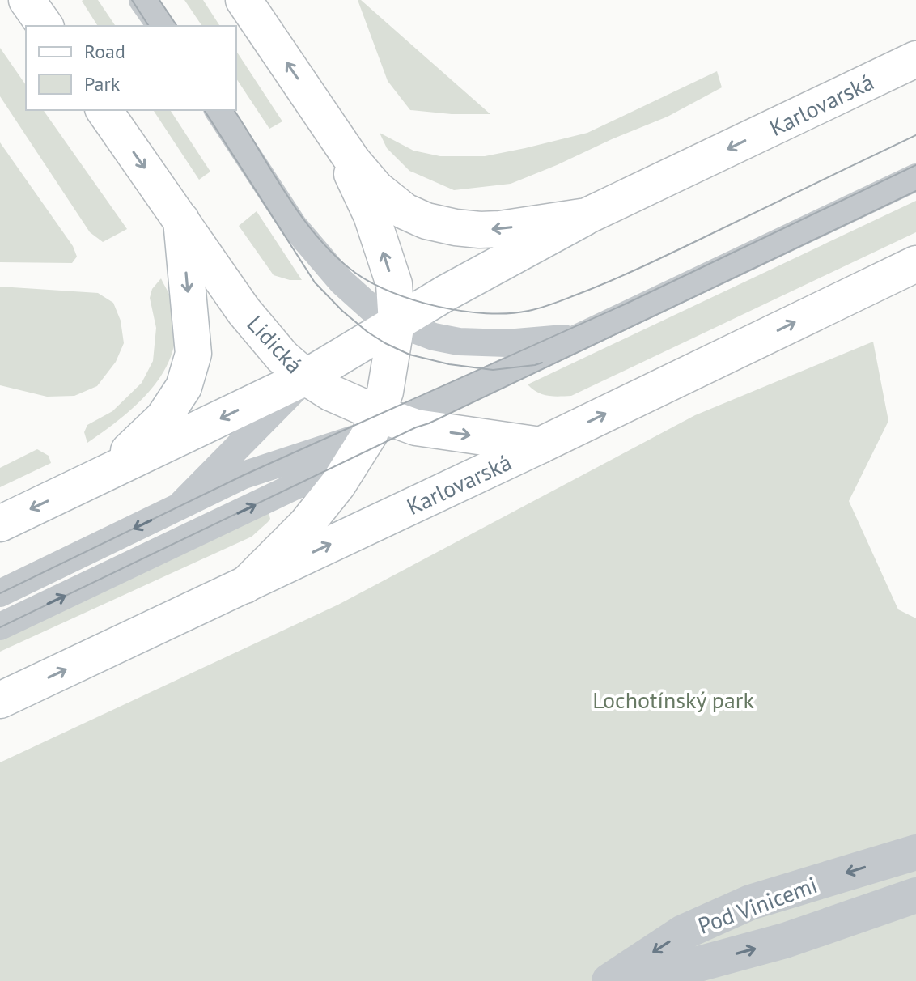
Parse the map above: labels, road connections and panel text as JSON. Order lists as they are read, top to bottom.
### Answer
{
  "streets": {
    "main road": ["Karlovarská", "Lidická"],
    "street": ["Pod Vinicemi"]
  },
  "crossings": [
    ["Karlovarská", "Lidická"]
  ],
  "one_way": ["Lidická"],
  "parks": ["Lochotínský park"],
  "legend": ["Road", "Park"]
}
